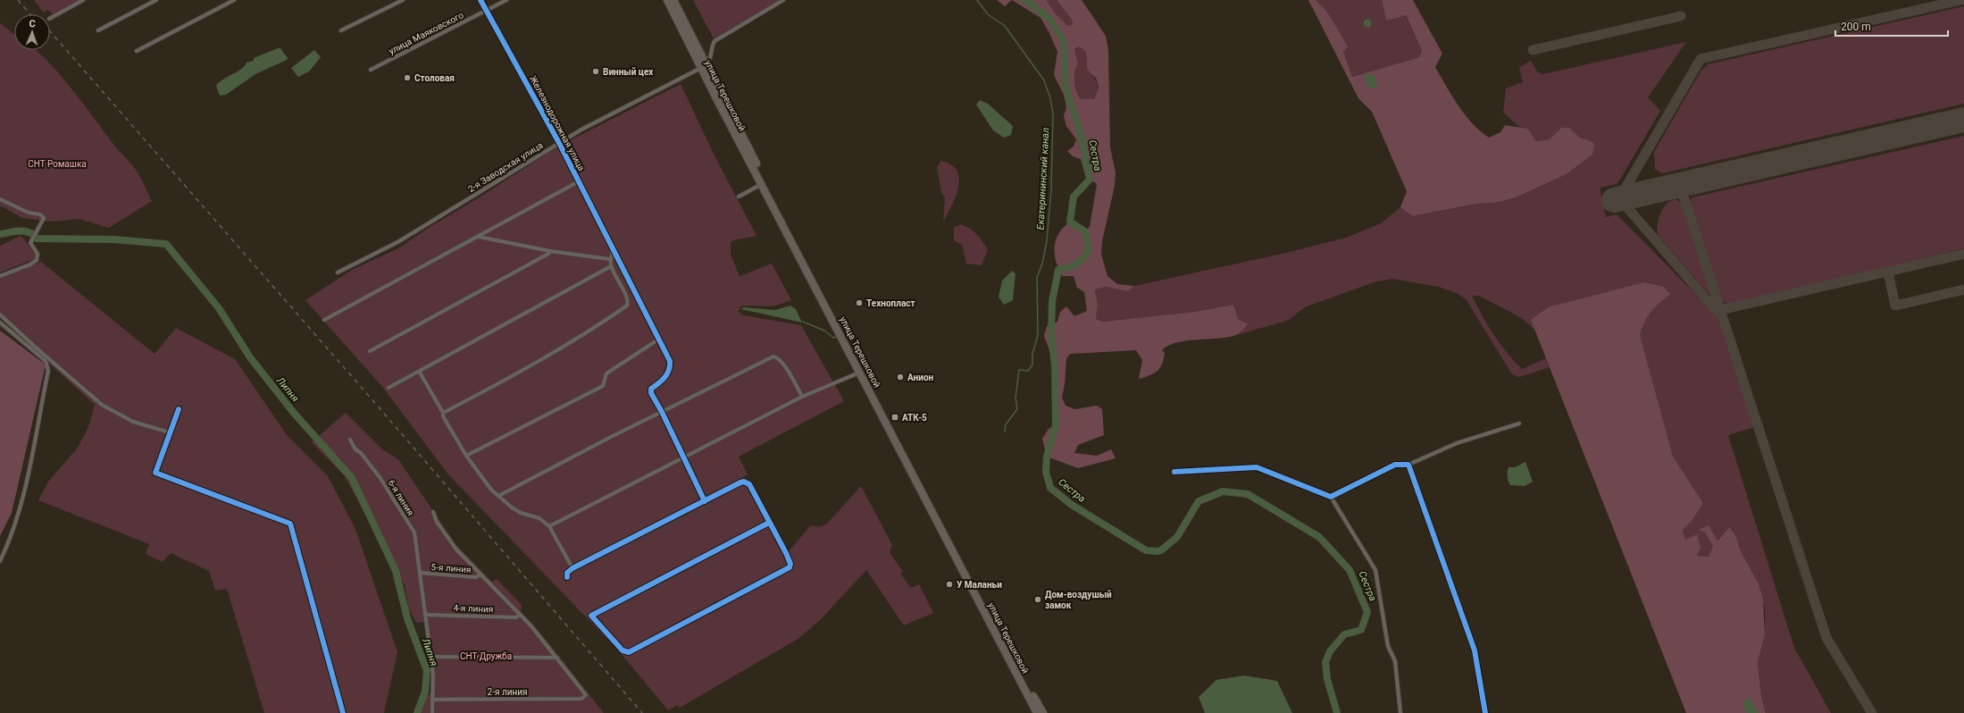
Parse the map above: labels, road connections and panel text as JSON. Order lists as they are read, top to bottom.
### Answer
{
  "streets": {
    "highway": ["улица Терешковой"],
    "street": [
      "улица Маяковского",
      "Железнодорожная улица",
      "2-я Заводская улица",
      "6-я линия",
      "5-я линия",
      "4-я линия",
      "2-я линия"
    ]
  },
  "crossings": [
    ["улица Маяковского", "Железнодорожная улица"],
    ["улица Терешковой", "2-я Заводская улица"],
    ["Железнодорожная улица", "2-я Заводская улица"],
    ["6-я линия", "5-я линия"],
    ["6-я линия", "4-я линия"],
    ["6-я линия", "2-я линия"]
  ],
  "water": ["Сестра", "Екатерининский канал", "Липня"],
  "parks": ["СНТ Ромашка", "СНТ Дружба"],
  "places": {
    "other": [
      "Винный цех",
      "Столовая",
      "Технопласт",
      "Анион",
      "У Маланьи",
      "Дом-воздушый замок"
    ],
    "transit": ["АТК-5"]
  },
  "scale_bar": "200 m",
  "north": "top"
}
